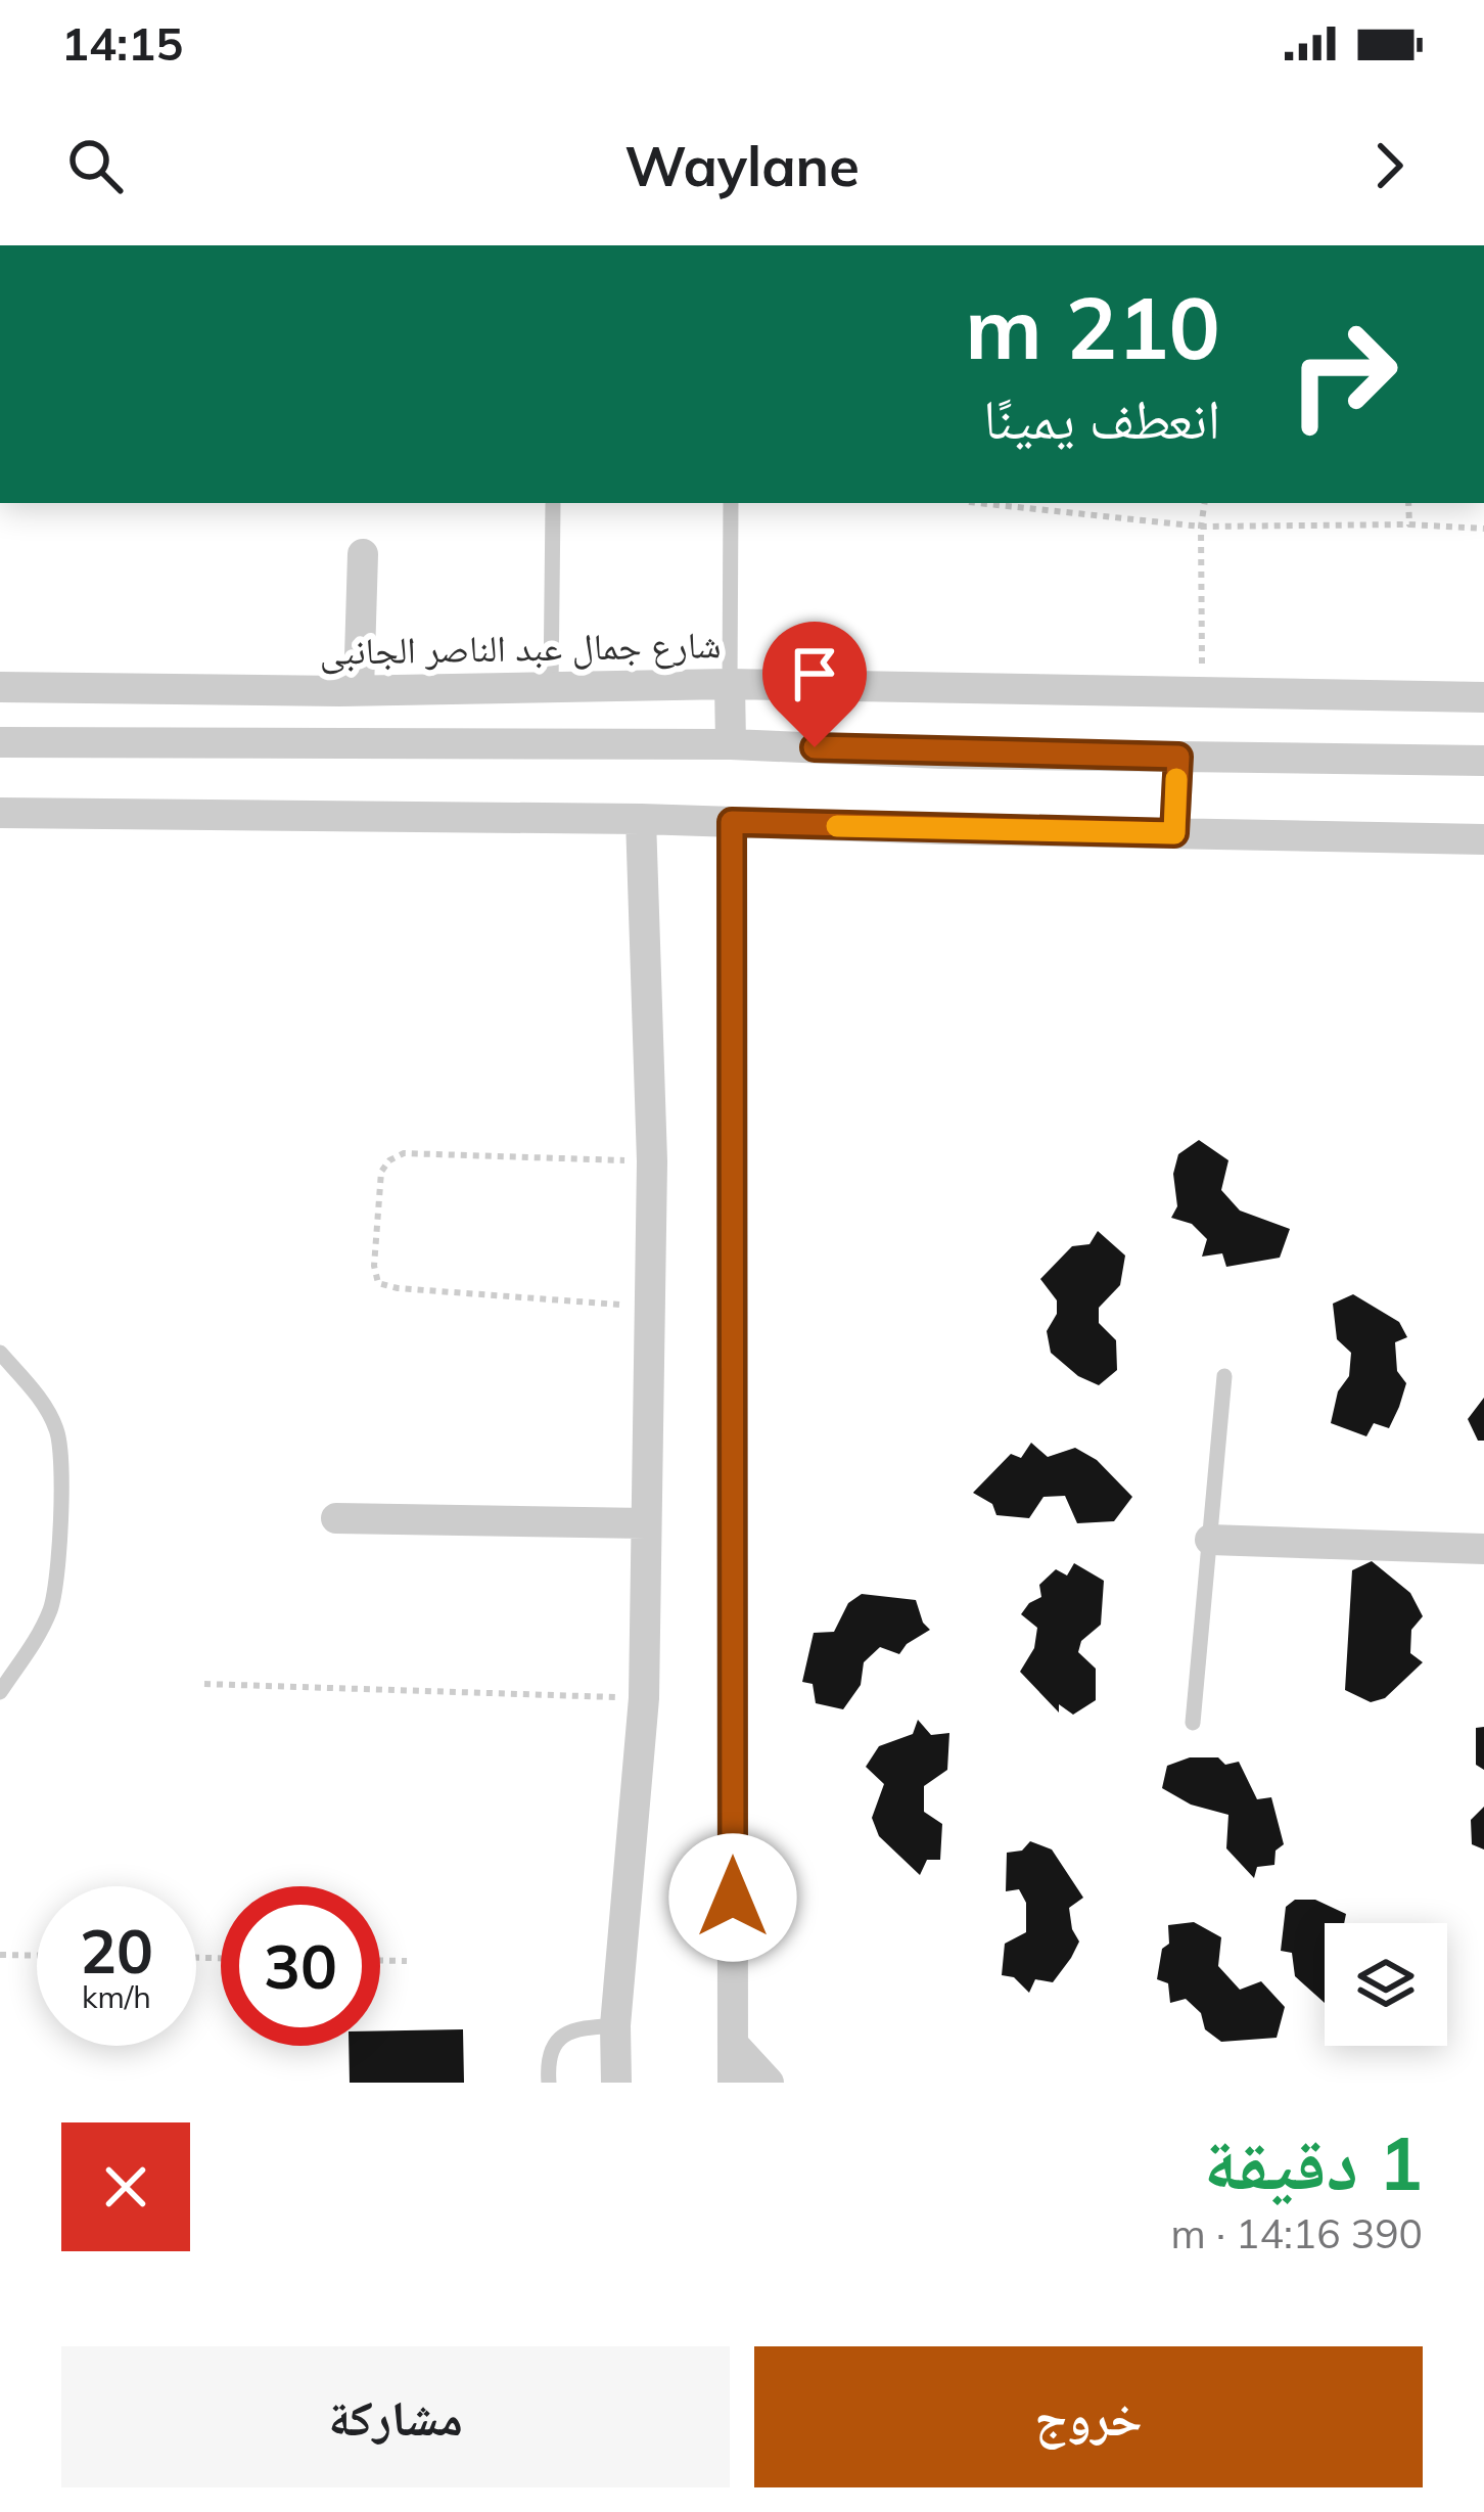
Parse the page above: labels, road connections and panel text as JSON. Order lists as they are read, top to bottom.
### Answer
{
  "streets": {
    "street": ["شارع جمال عبد الناصر الجانبى"]
  },
  "page": {
    "status": "14:15",
    "header": "Waylane",
    "turn": ["210 m", "انعطف يمينًا"],
    "speed": "20 km/h",
    "limit": "30",
    "heading": ["1 دقيقة", "390 m · 14:16"],
    "buttons": ["خروج", "مشاركة"]
  }
}
